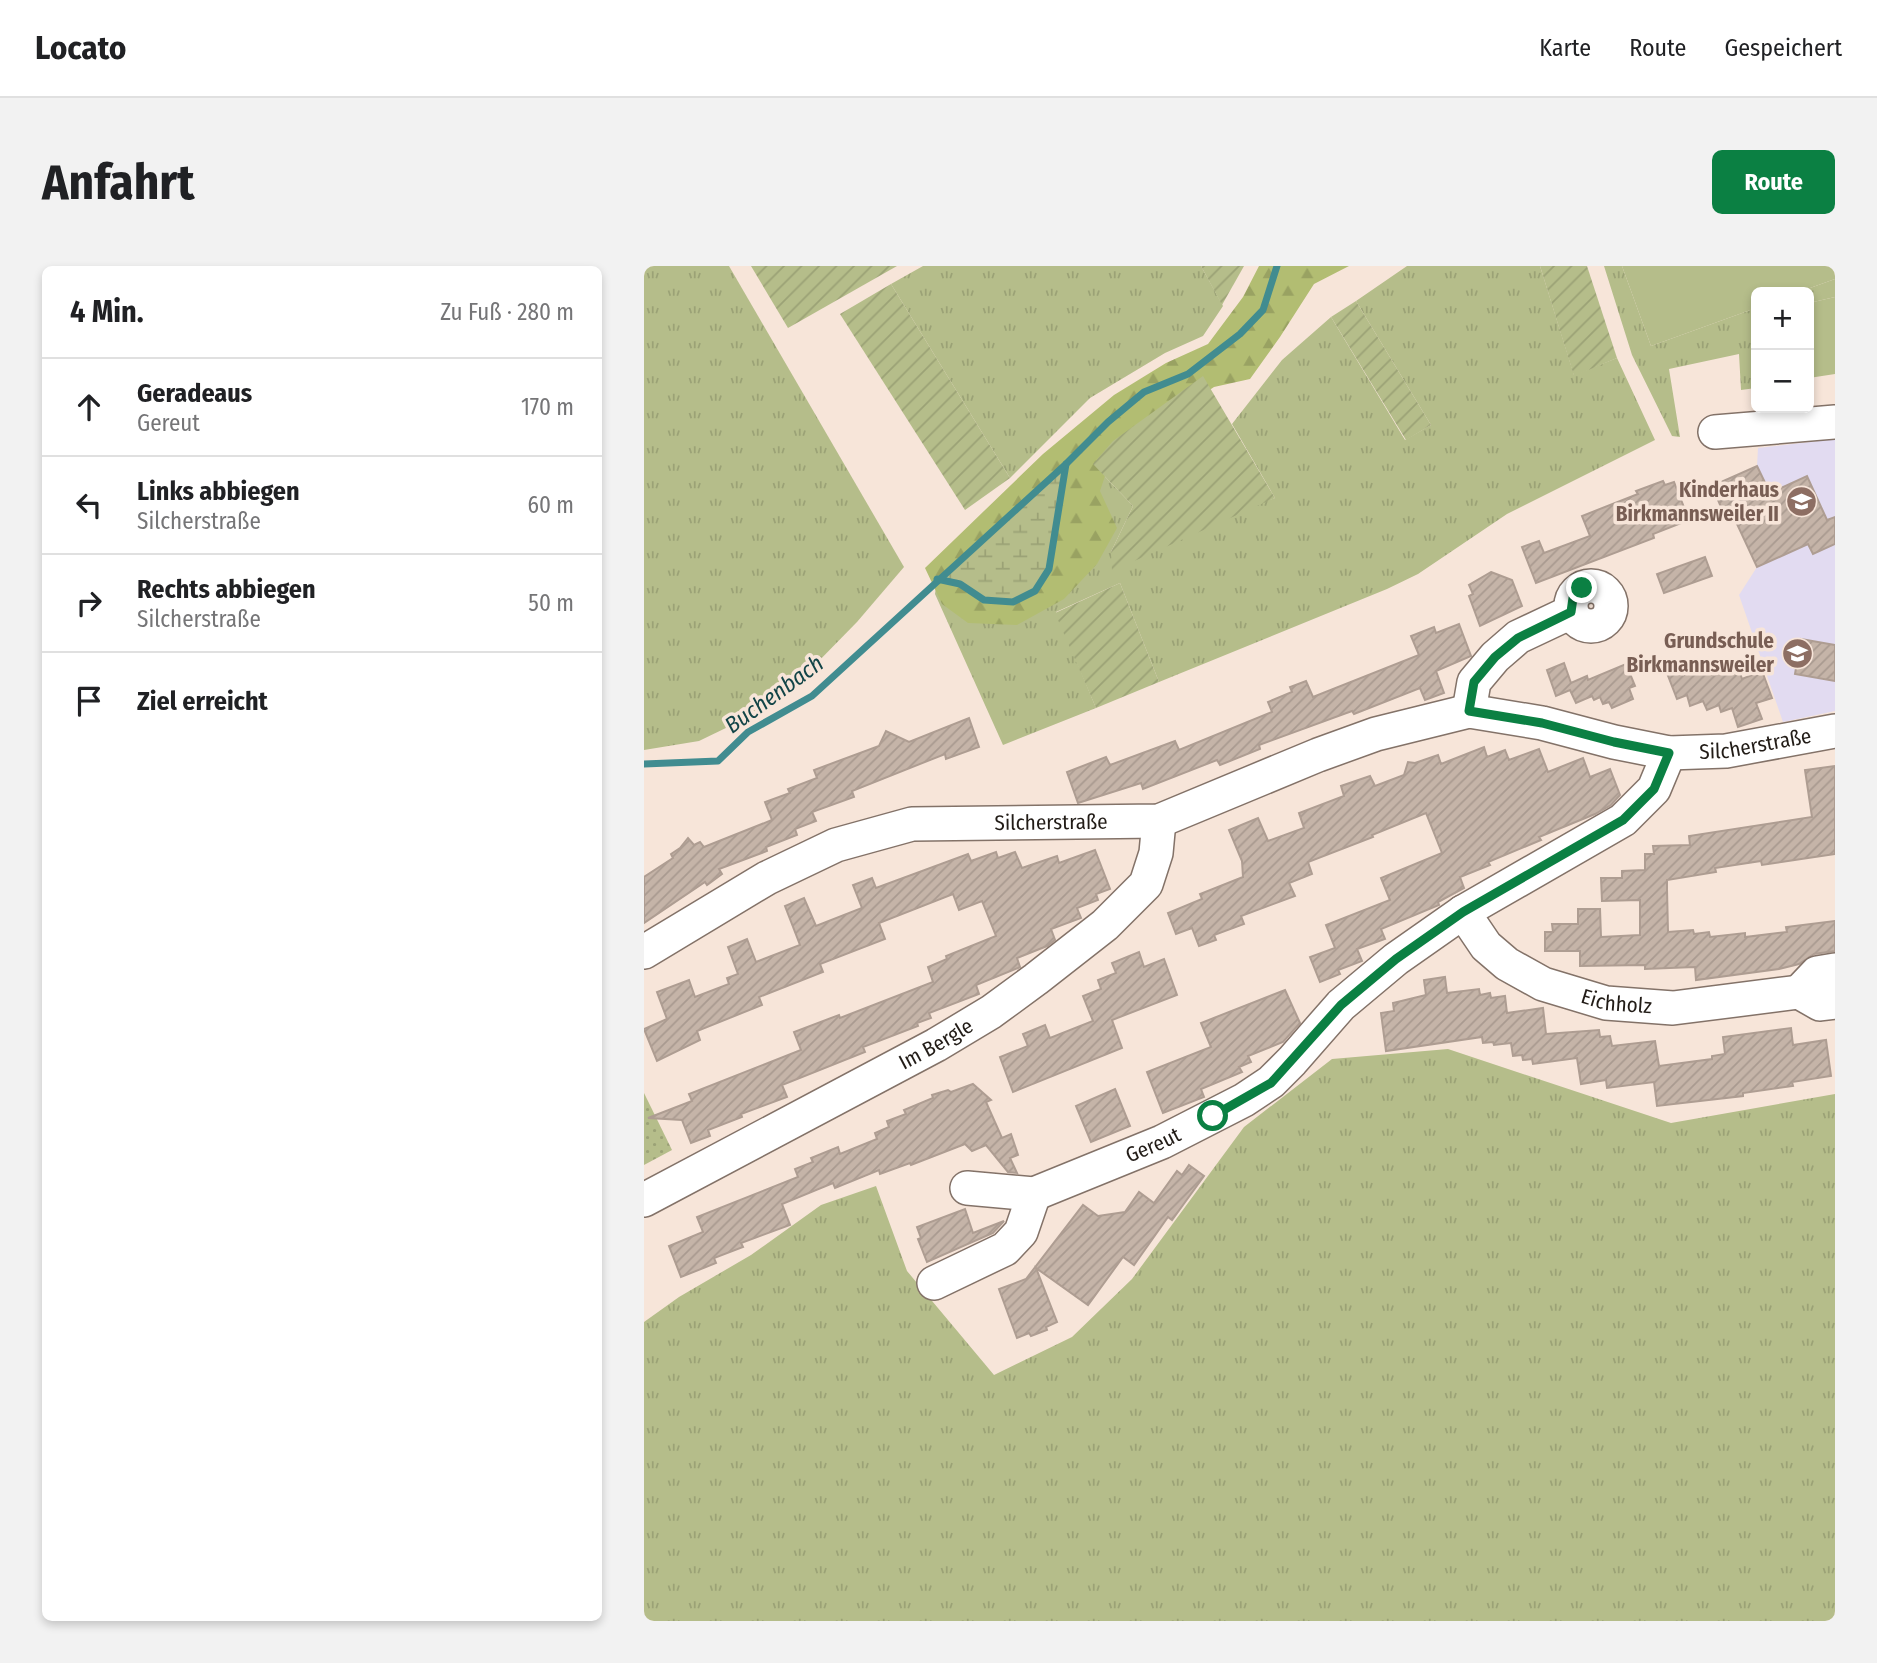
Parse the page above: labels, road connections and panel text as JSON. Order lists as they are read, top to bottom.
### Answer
{
  "streets": {
    "street": [
      "Silcherstraße",
      "Eichholz",
      "Im Bergle",
      "Gereut"
    ]
  },
  "crossings": [
    ["Silcherstraße", "Im Bergle"],
    ["Silcherstraße", "Gereut"],
    ["Eichholz", "Gereut"]
  ],
  "water": ["Buchenbach"],
  "places": {
    "school or university": ["Kinderhaus Birkmannsweiler II", "Grundschule Birkmannsweiler"]
  },
  "page": {
    "header": "Locato",
    "nav": ["Karte", "Route", "Gespeichert"],
    "buttons": "Route",
    "title": "Anfahrt",
    "heading": ["4 Min.", "Zu Fuß · 280 m"],
    "map_buttons": ["+", "−"],
    "list": [
      ["Geradeaus", "Gereut", "170 m"],
      ["Links abbiegen", "Silcherstraße", "60 m"],
      ["Rechts abbiegen", "Silcherstraße", "50 m"],
      "Ziel erreicht"
    ]
  }
}
